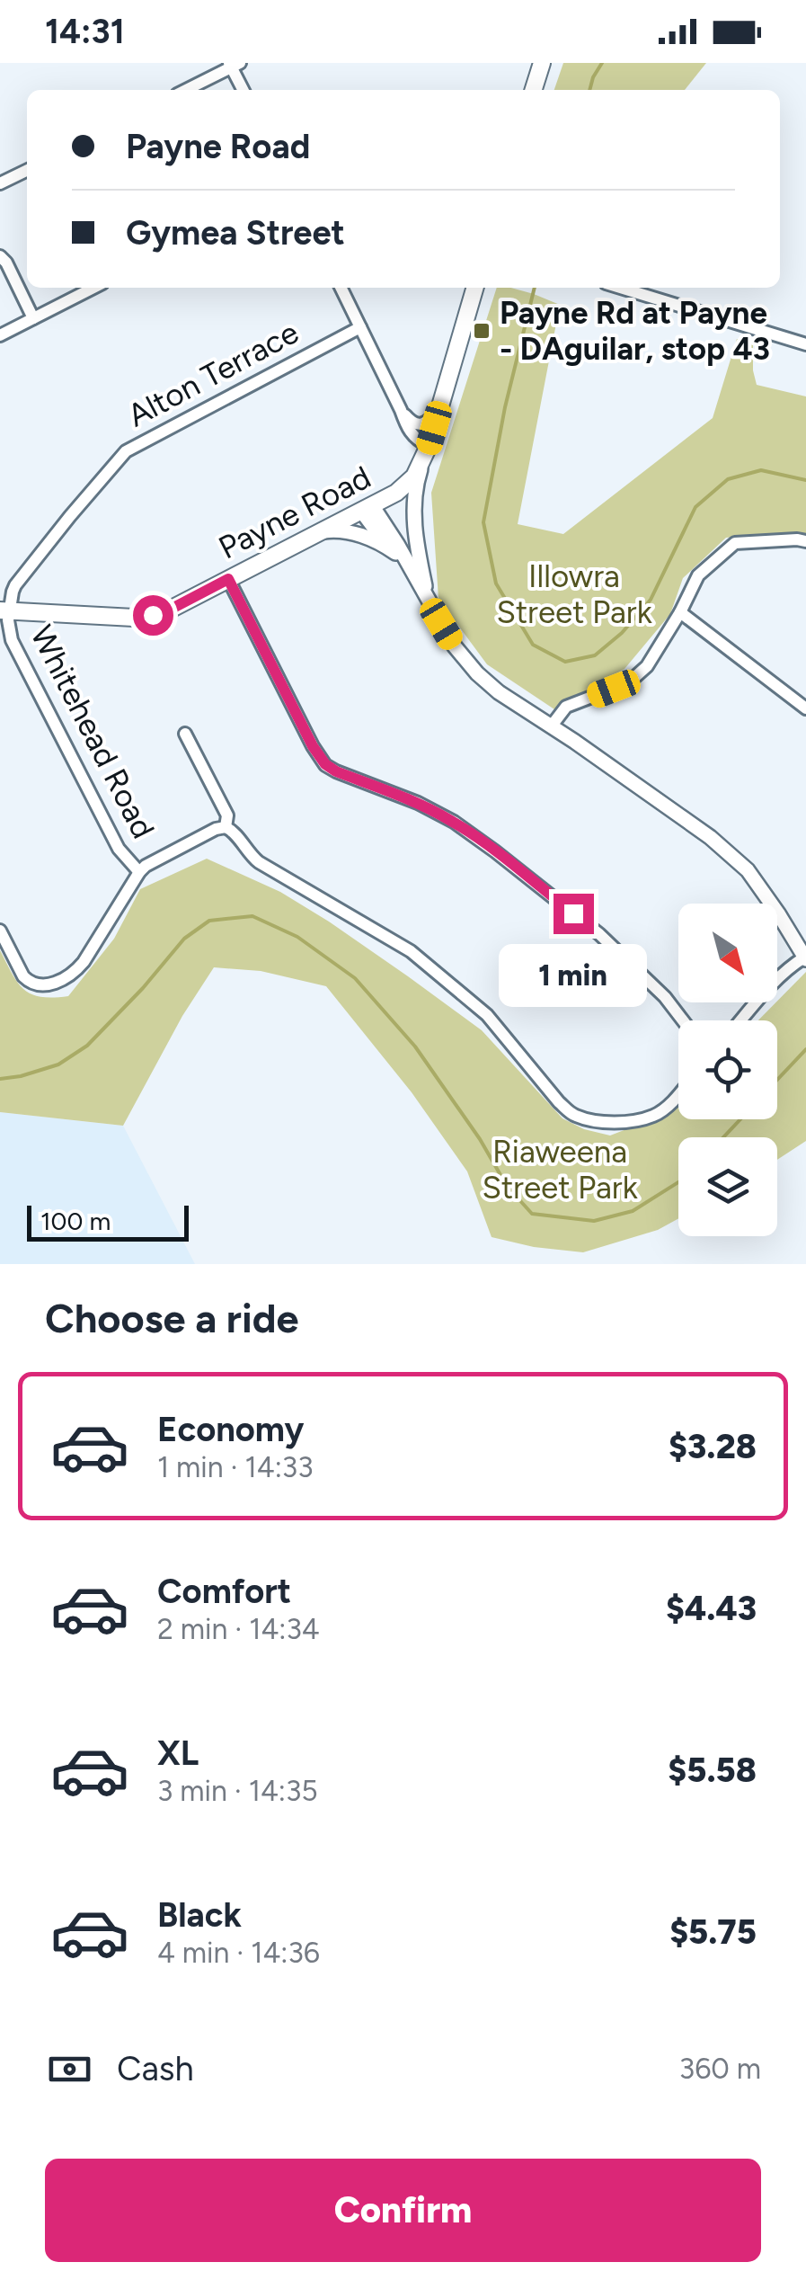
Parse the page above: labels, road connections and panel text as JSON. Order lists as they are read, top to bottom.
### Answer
{
  "streets": {
    "main road": ["Payne Road"],
    "street": ["Alton Terrace", "Whitehead Road"]
  },
  "crossings": [
    ["Alton Terrace", "Payne Road"],
    ["Alton Terrace", "Whitehead Road"],
    ["Payne Road", "Whitehead Road"]
  ],
  "parks": ["Illowra Street Park", "Riaweena Street Park"],
  "places": {
    "transit": ["Payne Rd at Payne - DAguilar, stop 43"]
  },
  "scale_bar": "100 m",
  "north": "bottom right",
  "page": {
    "status": "14:31",
    "banner": ["Payne Road", "Gymea Street"],
    "bubble": "1 min",
    "scale": "100 m",
    "heading": "Choose a ride",
    "list": [
      {
        "name": "Economy",
        "note": "1 min · 14:33",
        "value": "$3.28"
      },
      {
        "name": "Comfort",
        "note": "2 min · 14:34",
        "value": "$4.43"
      },
      {
        "name": "XL",
        "note": "3 min · 14:35",
        "value": "$5.58"
      },
      {
        "name": "Black",
        "note": "4 min · 14:36",
        "value": "$5.75"
      }
    ],
    "pay": ["Cash", "360 m"],
    "buttons": "Confirm"
  }
}
